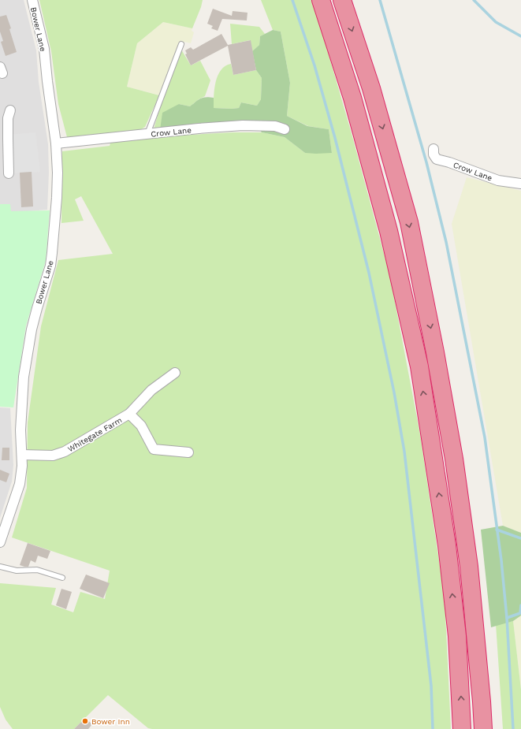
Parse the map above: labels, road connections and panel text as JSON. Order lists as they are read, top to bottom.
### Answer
{
  "streets": {
    "street": ["Bower Lane", "Crow Lane", "Whitegate Farm"]
  },
  "crossings": [
    ["Bower Lane", "Crow Lane"],
    ["Bower Lane", "Whitegate Farm"]
  ],
  "places": ["Bower Inn"]
}
